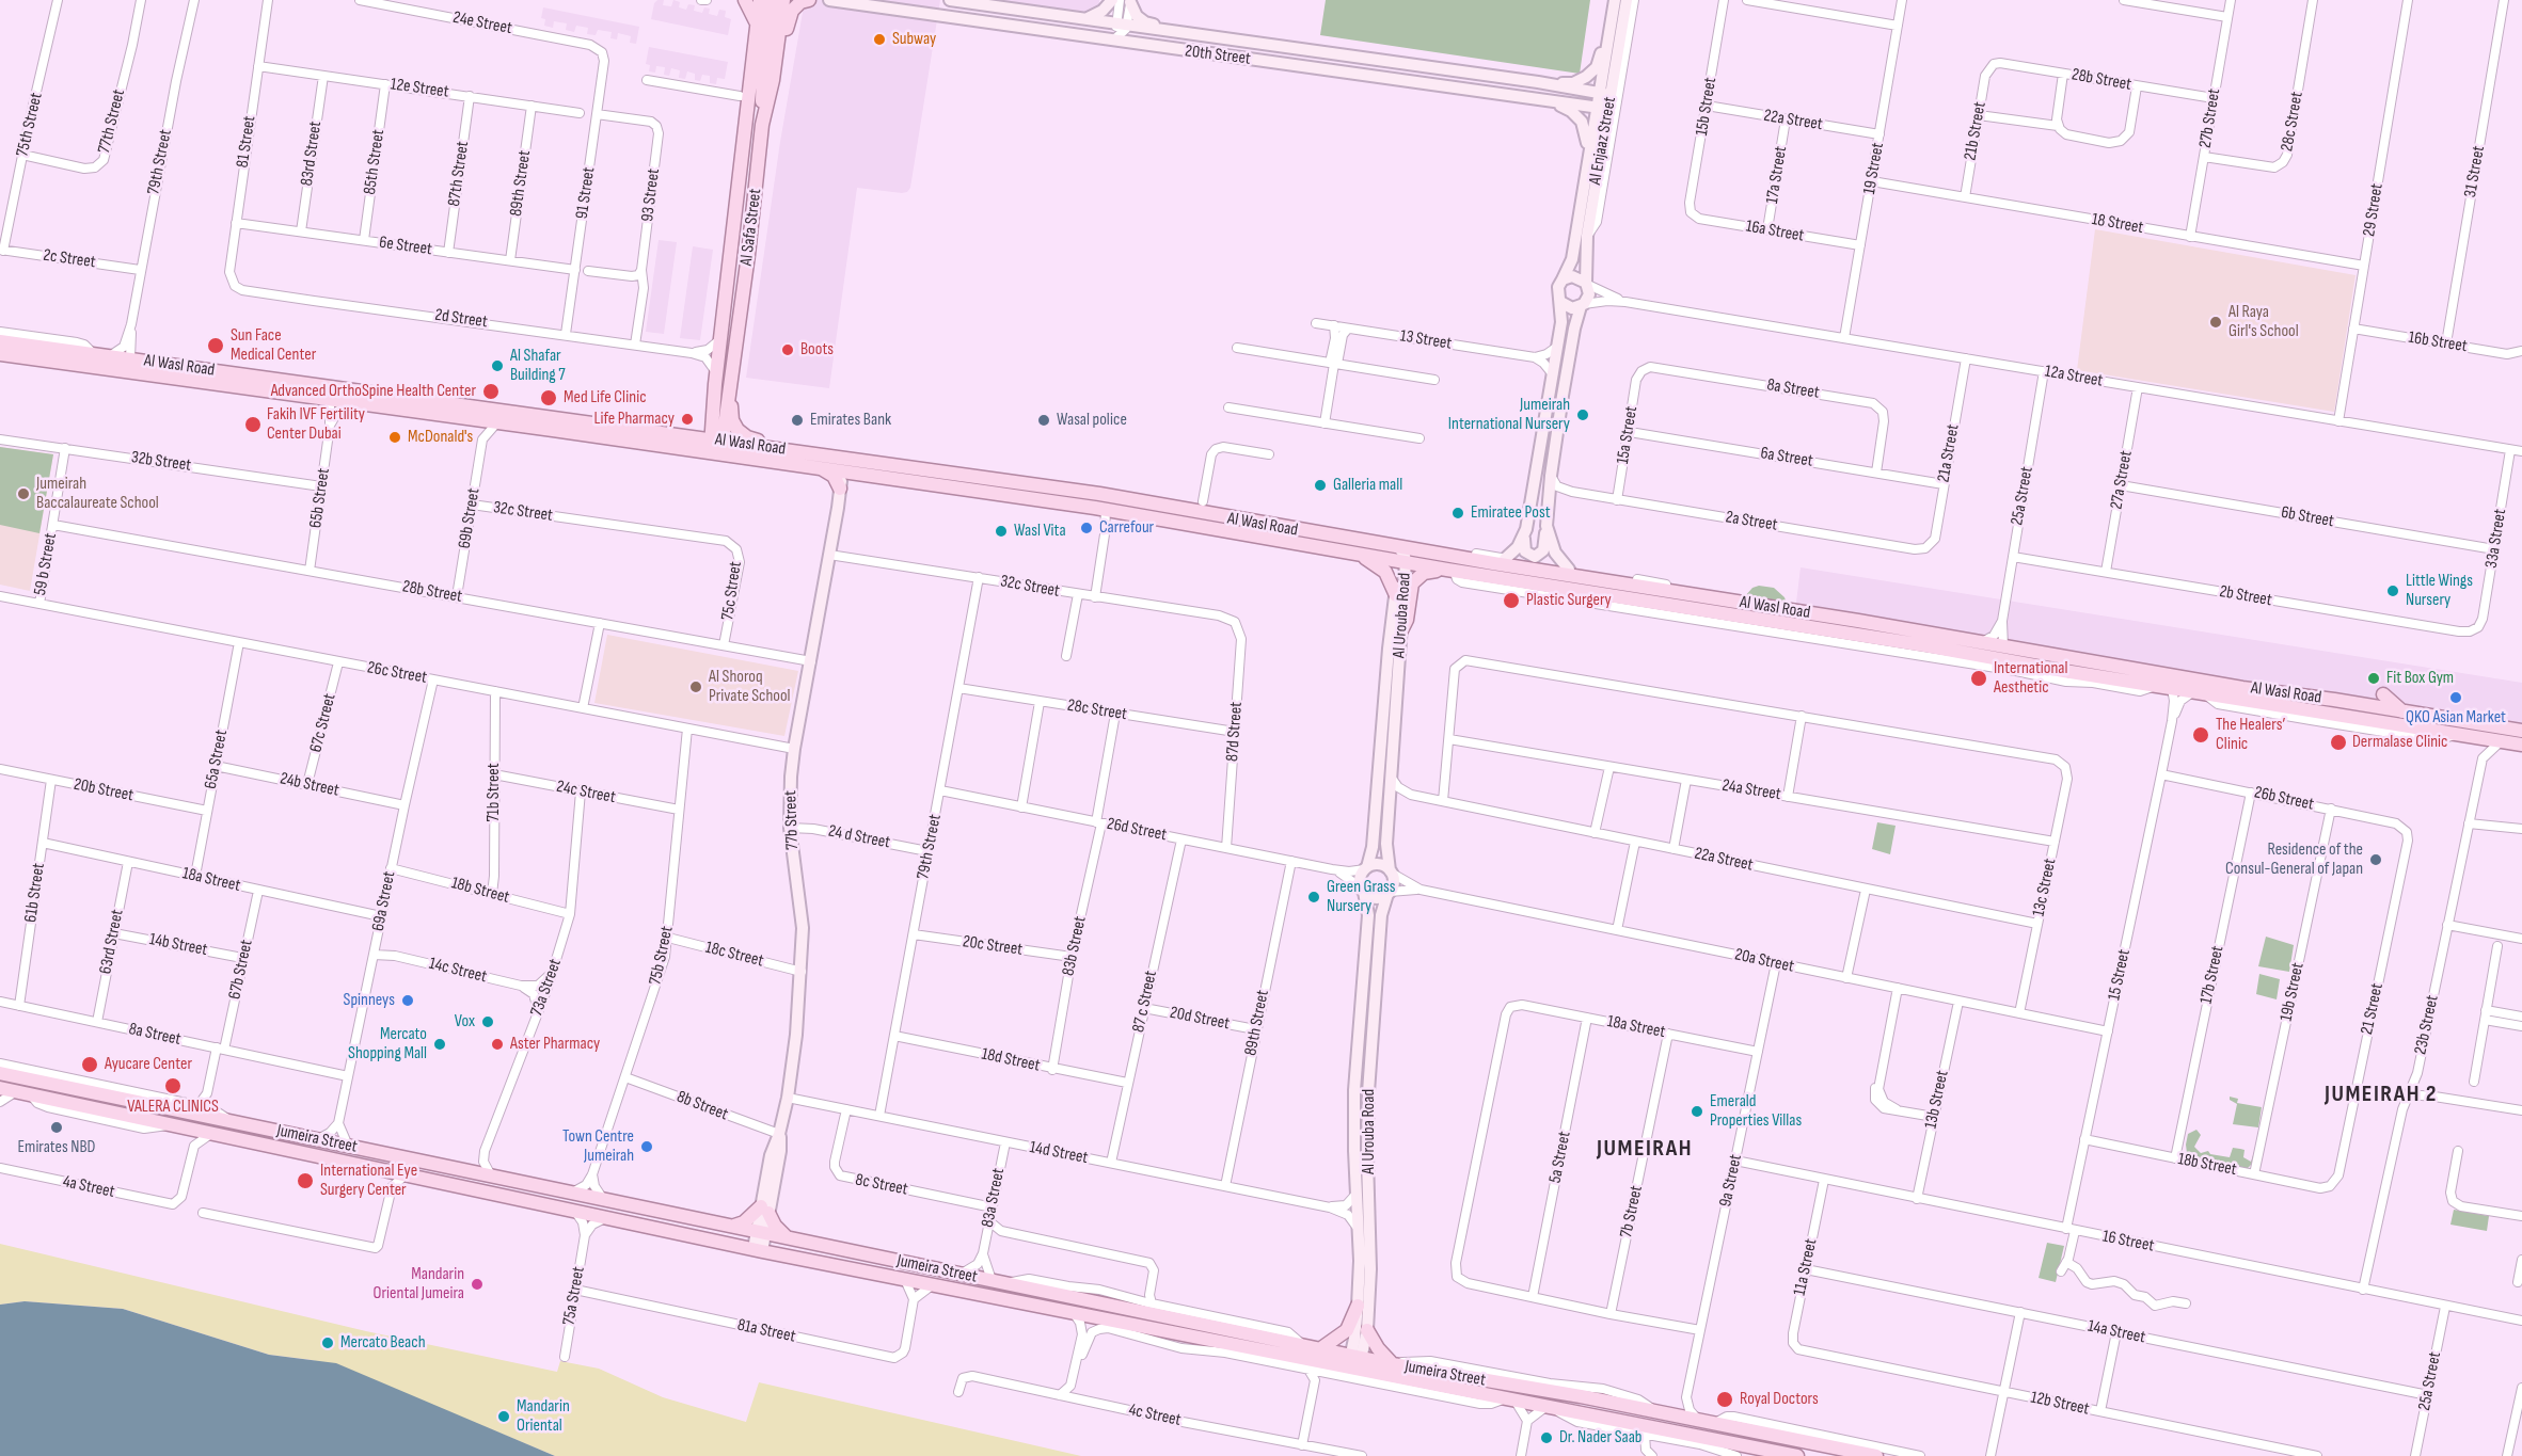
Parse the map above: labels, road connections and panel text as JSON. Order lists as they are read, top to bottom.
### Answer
{
  "streets": {
    "main road": ["Al Safa Street", "Al Wasl Road", "Jumeira Street"],
    "street": [
      "24e Street",
      "20th Street",
      "28b Street",
      "12e Street",
      "15b Street",
      "27b Street",
      "22a Street",
      "77th Street",
      "28c Street",
      "75th Street",
      "21b Street",
      "Al Enjaaz Street",
      "81 Street",
      "83rd Street",
      "79th Street",
      "85th Street",
      "19 Street",
      "31 Street",
      "87th Street",
      "17a Street",
      "89th Street",
      "91 Street",
      "93 Street",
      "29 Street",
      "18 Street",
      "16a Street",
      "6e Street",
      "2c Street",
      "2d Street",
      "13 Street",
      "16b Street",
      "12a Street",
      "8a Street",
      "15a Street",
      "21a Street",
      "6a Street",
      "32b Street",
      "27a Street",
      "25a Street",
      "65b Street",
      "32c Street",
      "6b Street",
      "69b Street",
      "2a Street",
      "33a Street",
      "59 b Street",
      "75c Street",
      "2b Street",
      "Al Urouba Road",
      "26c Street",
      "67c Street",
      "87d Street",
      "65a Street",
      "24b Street",
      "20b Street",
      "24a Street",
      "71b Street",
      "24c Street",
      "26b Street",
      "77b Street",
      "26d Street",
      "24 d Street",
      "18a Street",
      "13c Street",
      "18b Street",
      "61b Street",
      "69a Street",
      "63rd Street",
      "14b Street",
      "20c Street",
      "83b Street",
      "18c Street",
      "75b Street",
      "20a Street",
      "67b Street",
      "14c Street",
      "15 Street",
      "17b Street",
      "73a Street",
      "19b Street",
      "87 c Street",
      "21 Street",
      "20d Street",
      "23b Street",
      "18d Street",
      "13b Street",
      "8b Street",
      "14d Street",
      "5a Street",
      "9a Street",
      "8c Street",
      "4a Street",
      "83a Street",
      "7b Street",
      "16 Street",
      "11a Street",
      "75a Street",
      "81a Street",
      "14a Street",
      "12b Street",
      "4c Street"
    ]
  },
  "crossings": [
    ["24e Street", "91 Street"],
    ["20th Street", "Al Enjaaz Street"],
    ["28b Street", "27b Street"],
    ["28b Street", "21b Street"],
    ["28b Street", "65b Street"],
    ["28b Street", "69b Street"],
    ["28b Street", "59 b Street"],
    ["28b Street", "75c Street"],
    ["28b Street", "77b Street"],
    ["12e Street", "81 Street"],
    ["12e Street", "83rd Street"],
    ["12e Street", "85th Street"],
    ["12e Street", "87th Street"],
    ["12e Street", "89th Street"],
    ["15b Street", "22a Street"],
    ["15b Street", "16a Street"],
    ["27b Street", "28c Street"],
    ["27b Street", "18 Street"],
    ["22a Street", "19 Street"],
    ["22a Street", "17a Street"],
    ["22a Street", "13c Street"],
    ["77th Street", "75th Street"],
    ["28c Street", "79th Street"],
    ["28c Street", "87d Street"],
    ["28c Street", "83b Street"],
    ["75th Street", "2c Street"],
    ["21b Street", "18 Street"],
    ["Al Enjaaz Street", "12a Street"],
    ["81 Street", "6e Street"],
    ["81 Street", "2d Street"],
    ["83rd Street", "6e Street"],
    ["79th Street", "2c Street"],
    ["79th Street", "Al Wasl Road"],
    ["79th Street", "32c Street"],
    ["79th Street", "26d Street"],
    ["79th Street", "24 d Street"],
    ["79th Street", "20c Street"],
    ["79th Street", "18d Street"],
    ["79th Street", "14d Street"],
    ["85th Street", "6e Street"],
    ["19 Street", "18 Street"],
    ["19 Street", "16a Street"],
    ["19 Street", "12a Street"],
    ["31 Street", "16b Street"],
    ["87th Street", "6e Street"],
    ["17a Street", "16a Street"],
    ["89th Street", "6e Street"],
    ["89th Street", "26d Street"],
    ["89th Street", "20d Street"],
    ["89th Street", "14d Street"],
    ["91 Street", "93 Street"],
    ["91 Street", "6e Street"],
    ["91 Street", "2d Street"],
    ["29 Street", "18 Street"],
    ["29 Street", "16b Street"],
    ["29 Street", "12a Street"],
    ["Al Safa Street", "2d Street"],
    ["Al Safa Street", "Al Wasl Road"],
    ["Al Wasl Road", "25a Street"],
    ["Al Wasl Road", "65b Street"],
    ["Al Wasl Road", "Al Urouba Road"],
    ["Al Wasl Road", "77b Street"],
    ["12a Street", "21a Street"],
    ["12a Street", "27a Street"],
    ["12a Street", "25a Street"],
    ["12a Street", "33a Street"],
    ["8a Street", "15a Street"],
    ["8a Street", "6a Street"],
    ["8a Street", "61b Street"],
    ["8a Street", "69a Street"],
    ["8a Street", "63rd Street"],
    ["8a Street", "67b Street"],
    ["15a Street", "6a Street"],
    ["15a Street", "2a Street"],
    ["21a Street", "6a Street"],
    ["21a Street", "2a Street"],
    ["32b Street", "65b Street"],
    ["32b Street", "59 b Street"],
    ["27a Street", "6b Street"],
    ["27a Street", "2b Street"],
    ["25a Street", "2b Street"],
    ["25a Street", "16 Street"],
    ["25a Street", "14a Street"],
    ["32c Street", "69b Street"],
    ["32c Street", "75c Street"],
    ["32c Street", "87d Street"],
    ["32c Street", "77b Street"],
    ["6b Street", "33a Street"],
    ["33a Street", "2b Street"],
    ["59 b Street", "26c Street"],
    ["Al Urouba Road", "26d Street"],
    ["Al Urouba Road", "20a Street"],
    ["Al Urouba Road", "Jumeira Street"],
    ["Al Urouba Road", "14d Street"],
    ["26c Street", "67c Street"],
    ["26c Street", "65a Street"],
    ["26c Street", "71b Street"],
    ["26c Street", "77b Street"],
    ["26c Street", "69a Street"],
    ["26c Street", "75b Street"],
    ["67c Street", "24b Street"],
    ["87d Street", "26d Street"],
    ["65a Street", "24b Street"],
    ["65a Street", "20b Street"],
    ["65a Street", "18a Street"],
    ["24b Street", "69a Street"],
    ["20b Street", "61b Street"],
    ["24a Street", "13c Street"],
    ["71b Street", "24c Street"],
    ["71b Street", "18b Street"],
    ["24c Street", "75b Street"],
    ["24c Street", "73a Street"],
    ["26b Street", "15 Street"],
    ["26b Street", "17b Street"],
    ["26b Street", "19b Street"],
    ["26b Street", "21 Street"],
    ["77b Street", "24 d Street"],
    ["77b Street", "18c Street"],
    ["77b Street", "8b Street"],
    ["77b Street", "Jumeira Street"],
    ["77b Street", "14d Street"],
    ["26d Street", "83b Street"],
    ["26d Street", "20a Street"],
    ["26d Street", "87 c Street"],
    ["18a Street", "61b Street"],
    ["18a Street", "69a Street"],
    ["18a Street", "63rd Street"],
    ["18a Street", "67b Street"],
    ["18a Street", "5a Street"],
    ["18a Street", "9a Street"],
    ["18a Street", "7b Street"],
    ["13c Street", "20a Street"],
    ["18b Street", "69a Street"],
    ["18b Street", "15 Street"],
    ["18b Street", "17b Street"],
    ["18b Street", "73a Street"],
    ["18b Street", "19b Street"],
    ["18b Street", "21 Street"],
    ["69a Street", "14c Street"],
    ["63rd Street", "14b Street"],
    ["14b Street", "67b Street"],
    ["20c Street", "83b Street"],
    ["83b Street", "18d Street"],
    ["18c Street", "75b Street"],
    ["75b Street", "8b Street"],
    ["75b Street", "Jumeira Street"],
    ["20a Street", "15 Street"],
    ["20a Street", "13b Street"],
    ["20a Street", "9a Street"],
    ["15 Street", "16 Street"],
    ["73a Street", "Jumeira Street"],
    ["87 c Street", "20d Street"],
    ["87 c Street", "18d Street"],
    ["87 c Street", "14d Street"],
    ["23b Street", "16 Street"],
    ["13b Street", "16 Street"],
    ["Jumeira Street", "83a Street"],
    ["14d Street", "8c Street"],
    ["14d Street", "83a Street"],
    ["9a Street", "16 Street"],
    ["8c Street", "83a Street"],
    ["16 Street", "11a Street"],
    ["11a Street", "14a Street"],
    ["11a Street", "12b Street"],
    ["75a Street", "81a Street"]
  ],
  "districts": ["JUMEIRAH 2", "JUMEIRAH"],
  "places": [
    "Subway",
    "Al Raya Girl's School",
    "Sun Face Medical Center",
    "Boots",
    "Al Shafar Building 7",
    "Advanced OrthoSpine Health Center",
    "Med Life Clinic",
    "Jumeirah International Nursery",
    "Life Pharmacy",
    "Emirates Bank",
    "Wasal police",
    "Fakih IVF Fertility Center Dubai",
    "McDonald's",
    "Galleria mall",
    "Jumeirah Baccalaureate School",
    "Emiratee Post",
    "Carrefour",
    "Wasl Vita",
    "Little Wings Nursery",
    "Plastic Surgery",
    "International Aesthetic",
    "Fit Box Gym",
    "Al Shoroq Private School",
    "QKO Asian Market",
    "The Healers’ Clinic",
    "Dermalase Clinic",
    "Residence of the Consul-General of Japan",
    "Green Grass Nursery",
    "Spinneys",
    "Vox",
    "Mercato Shopping Mall",
    "Aster Pharmacy",
    "Ayucare Center",
    "VALERA CLINICS",
    "Emerald Properties Villas",
    "Emirates NBD",
    "Town Centre Jumeirah",
    "International Eye Surgery Center",
    "Mandarin Oriental Jumeira",
    "Mercato Beach",
    "Royal Doctors",
    "Mandarin Oriental",
    "Dr. Nader Saab"
  ]
}
